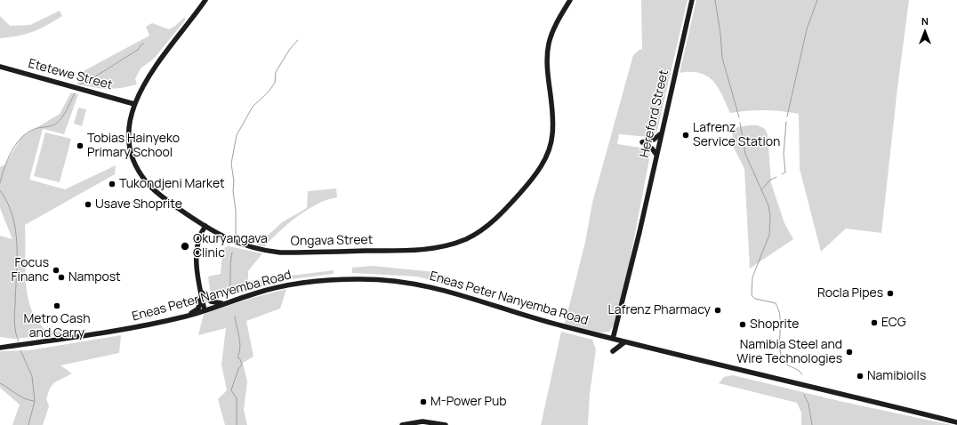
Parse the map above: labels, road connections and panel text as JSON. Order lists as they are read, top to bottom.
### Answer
{
  "streets": {
    "main road": [
      "Etetewe Street",
      "Hereford Street",
      "Ongava Street",
      "Eneas Peter Nanyemba Road"
    ]
  },
  "crossings": [
    ["Etetewe Street", "Ongava Street"],
    ["Hereford Street", "Eneas Peter Nanyemba Road"]
  ],
  "places": [
    "Lafrenz Service Station",
    "Tobias Hainyeko Primary School",
    "Tukondjeni Market",
    "Usave Shoprite",
    "Okuryangava Clinic",
    "Focus Financ",
    "Nampost",
    "Rocla Pipes",
    "Metro Cash and Carry",
    "Lafrenz Pharmacy",
    "ECG",
    "Shoprite",
    "Namibia Steel and Wire Technologies",
    "Namibioils",
    "M-Power Pub"
  ],
  "north": "top"
}
